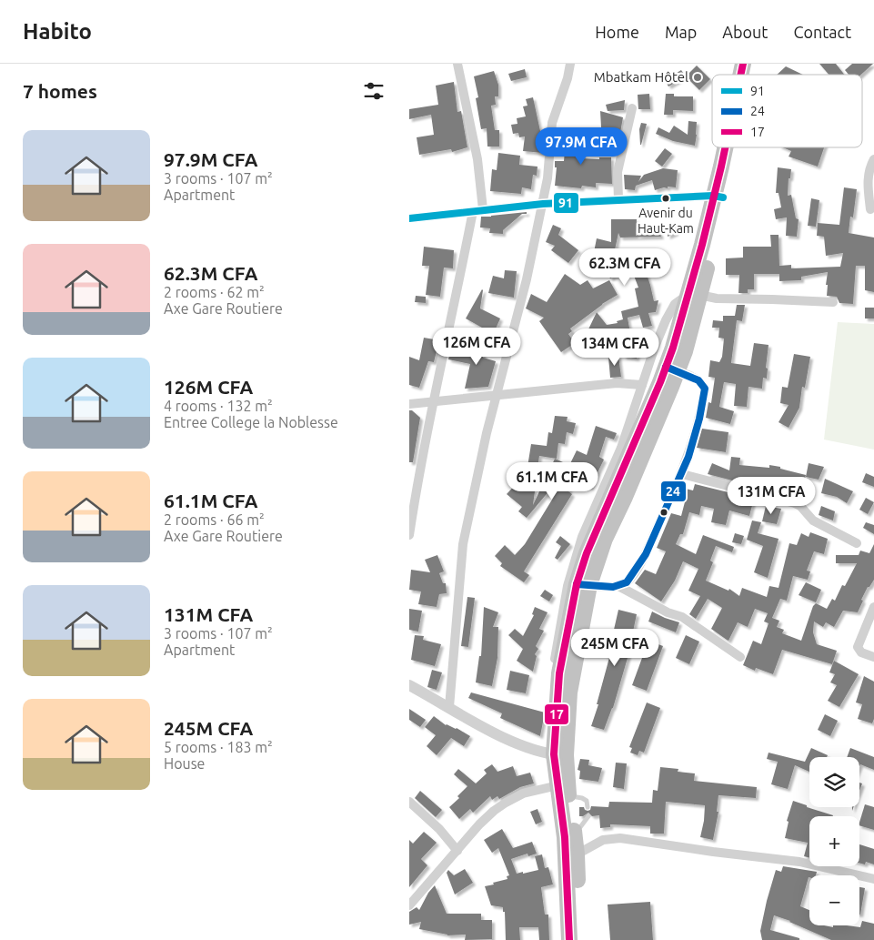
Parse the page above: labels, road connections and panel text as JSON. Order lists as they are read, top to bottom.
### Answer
{
  "places": ["Mbatkam Hôtel", "Avenir du Haut-Kam"],
  "lines": ["transit line 17", "transit line 91", "transit line 24"],
  "legend": ["91", "24", "17"],
  "page": {
    "header": "Habito",
    "nav": [
      "Home",
      "Map",
      "About",
      "Contact"
    ],
    "heading": "7 homes",
    "list": [
      {
        "name": "97.9M CFA",
        "note": "3 rooms · 107 m² · Apartment"
      },
      {
        "name": "62.3M CFA",
        "note": "2 rooms · 62 m² · Axe Gare Routiere"
      },
      {
        "name": "126M CFA",
        "note": "4 rooms · 132 m² · Entree College la Noblesse"
      },
      {
        "name": "61.1M CFA",
        "note": "2 rooms · 66 m² · Axe Gare Routiere"
      },
      {
        "name": "131M CFA",
        "note": "3 rooms · 107 m² · Apartment"
      },
      {
        "name": "245M CFA",
        "note": "5 rooms · 183 m² · House"
      }
    ],
    "price": [
      "97.9M CFA",
      "62.3M CFA",
      "126M CFA",
      "134M CFA",
      "61.1M CFA",
      "131M CFA",
      "245M CFA"
    ],
    "map_buttons": ["+", "−"]
  }
}
